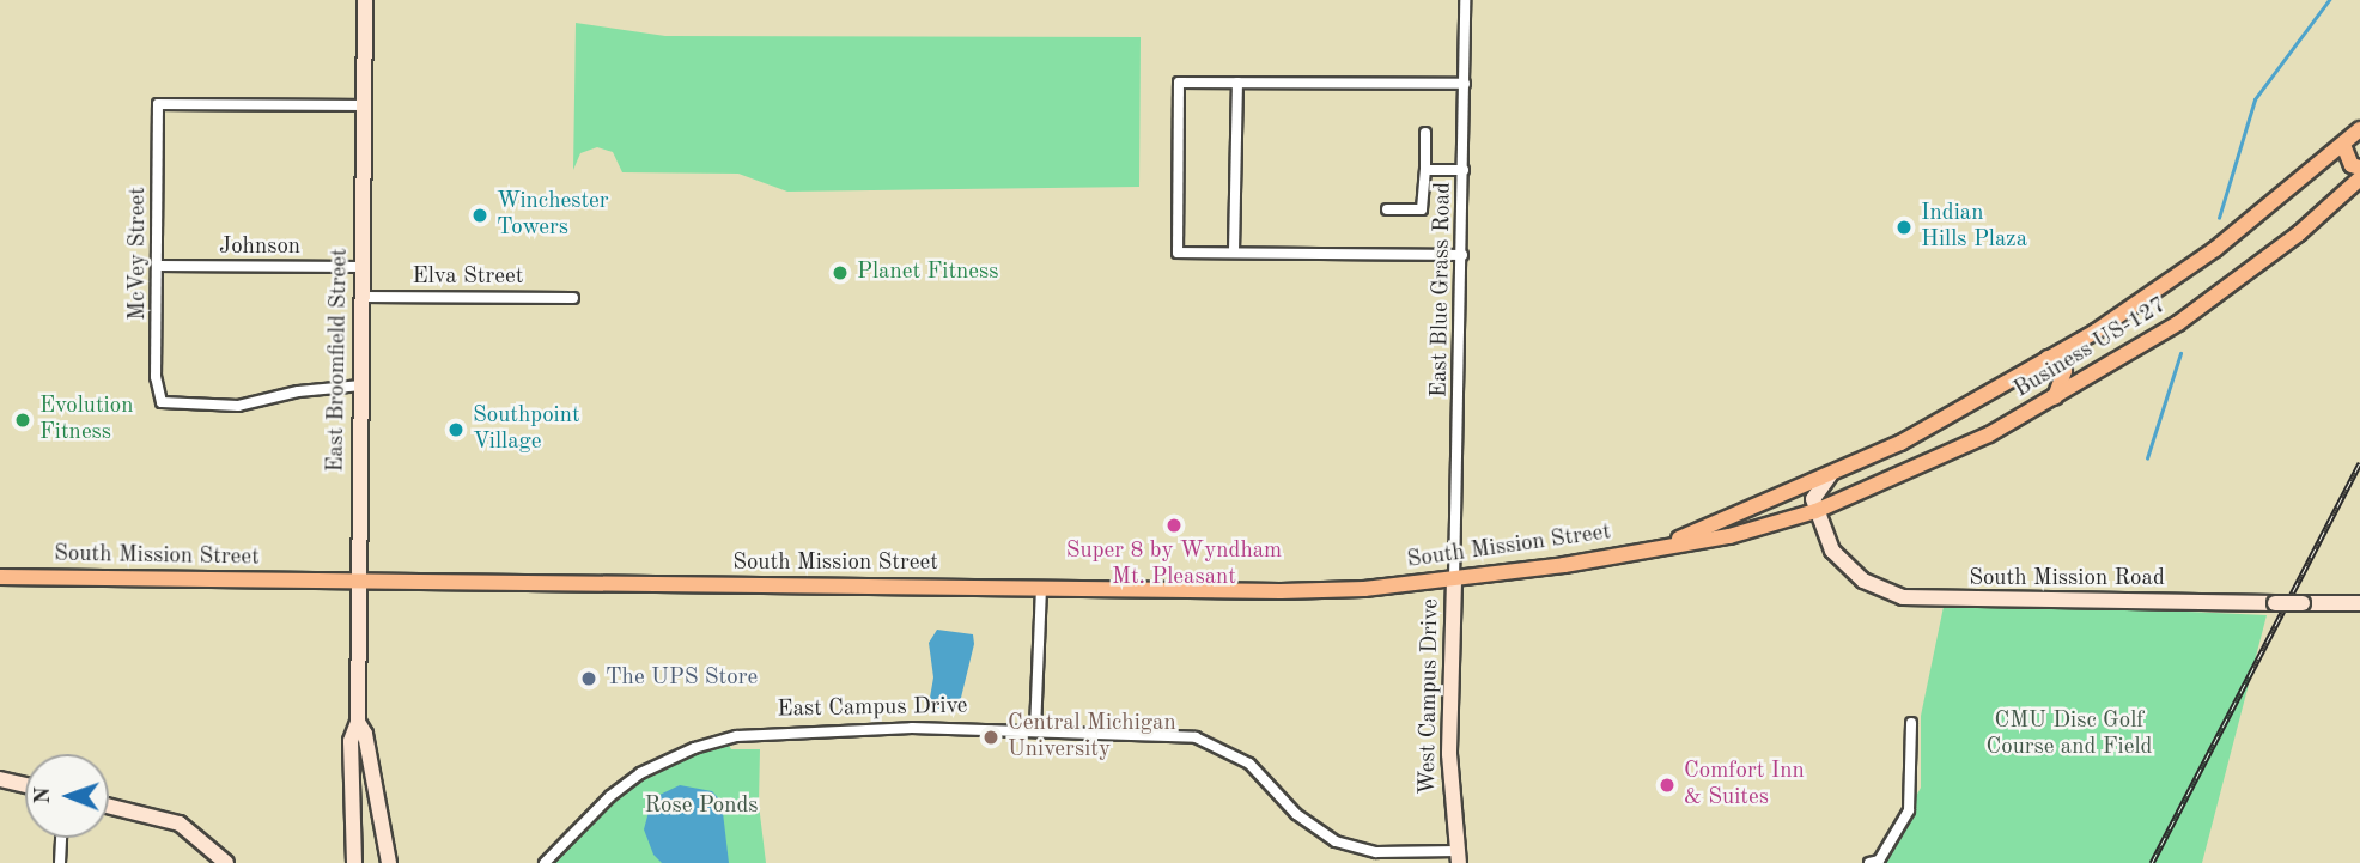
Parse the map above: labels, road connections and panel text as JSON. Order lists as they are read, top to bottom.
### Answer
{
  "streets": {
    "main road": [
      "Business US-127",
      "East Broomfield Street",
      "South Mission Street",
      "South Mission Road",
      "West Campus Drive"
    ],
    "street": [
      "Johnson",
      "McVey Street",
      "Elva Street",
      "East Blue Grass Road",
      "East Campus Drive"
    ]
  },
  "crossings": [
    ["Johnson", "McVey Street"],
    ["Johnson", "East Broomfield Street"],
    ["McVey Street", "East Broomfield Street"],
    ["Elva Street", "East Broomfield Street"],
    ["East Blue Grass Road", "South Mission Street"],
    ["East Blue Grass Road", "West Campus Drive"],
    ["Business US-127", "South Mission Street"],
    ["Business US-127", "South Mission Road"],
    ["East Broomfield Street", "South Mission Street"],
    ["South Mission Street", "South Mission Road"],
    ["South Mission Street", "West Campus Drive"],
    ["West Campus Drive", "East Campus Drive"]
  ],
  "parks": ["CMU Disc Golf Course and Field", "Rose Ponds"],
  "places": [
    "Winchester Towers",
    "Indian Hills Plaza",
    "Planet Fitness",
    "Evolution Fitness",
    "Southpoint Village",
    "Super 8 by Wyndham Mt. Pleasant",
    "The UPS Store",
    "Central Michigan University",
    "Comfort Inn & Suites"
  ],
  "north": "left"
}
